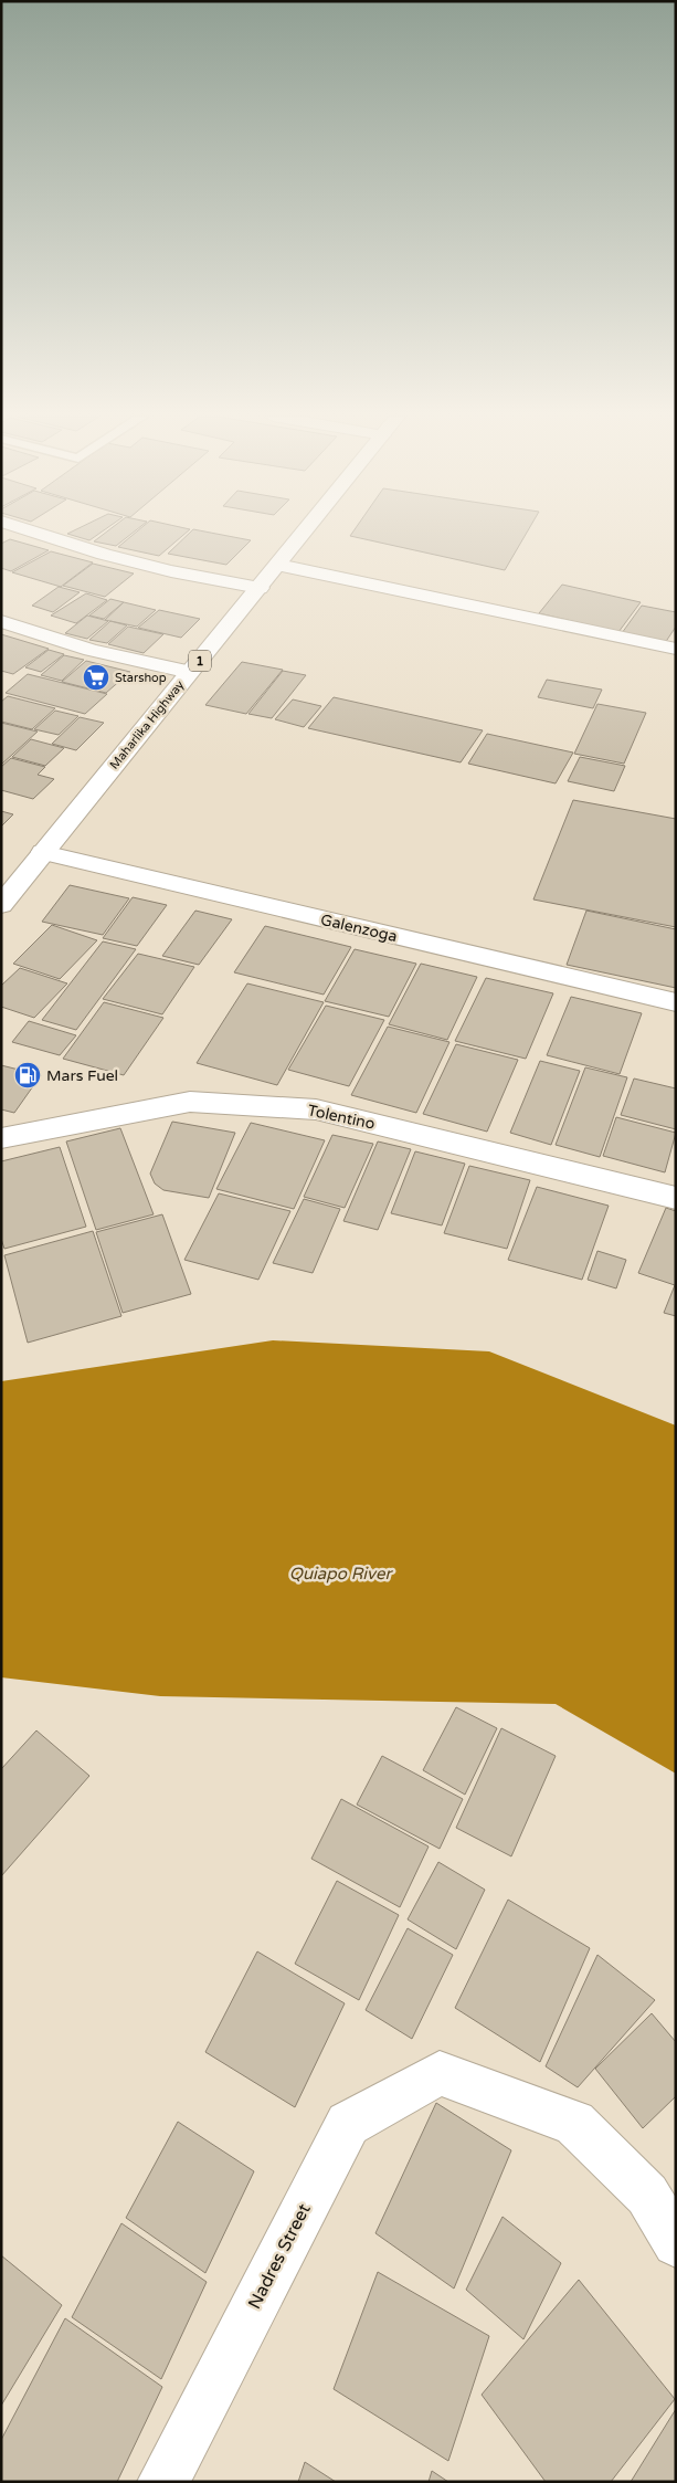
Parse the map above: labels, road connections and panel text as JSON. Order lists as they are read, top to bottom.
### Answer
{
  "streets": {
    "street": [
      "1",
      "Maharlika Highway",
      "Galenzoga",
      "Tolentino",
      "Nadres Street"
    ]
  },
  "crossings": [
    ["Maharlika Highway", "Galenzoga"]
  ],
  "water": ["Quiapo River"],
  "places": {
    "supermarket": ["Starshop"],
    "fuel station": ["Mars Fuel"]
  }
}
